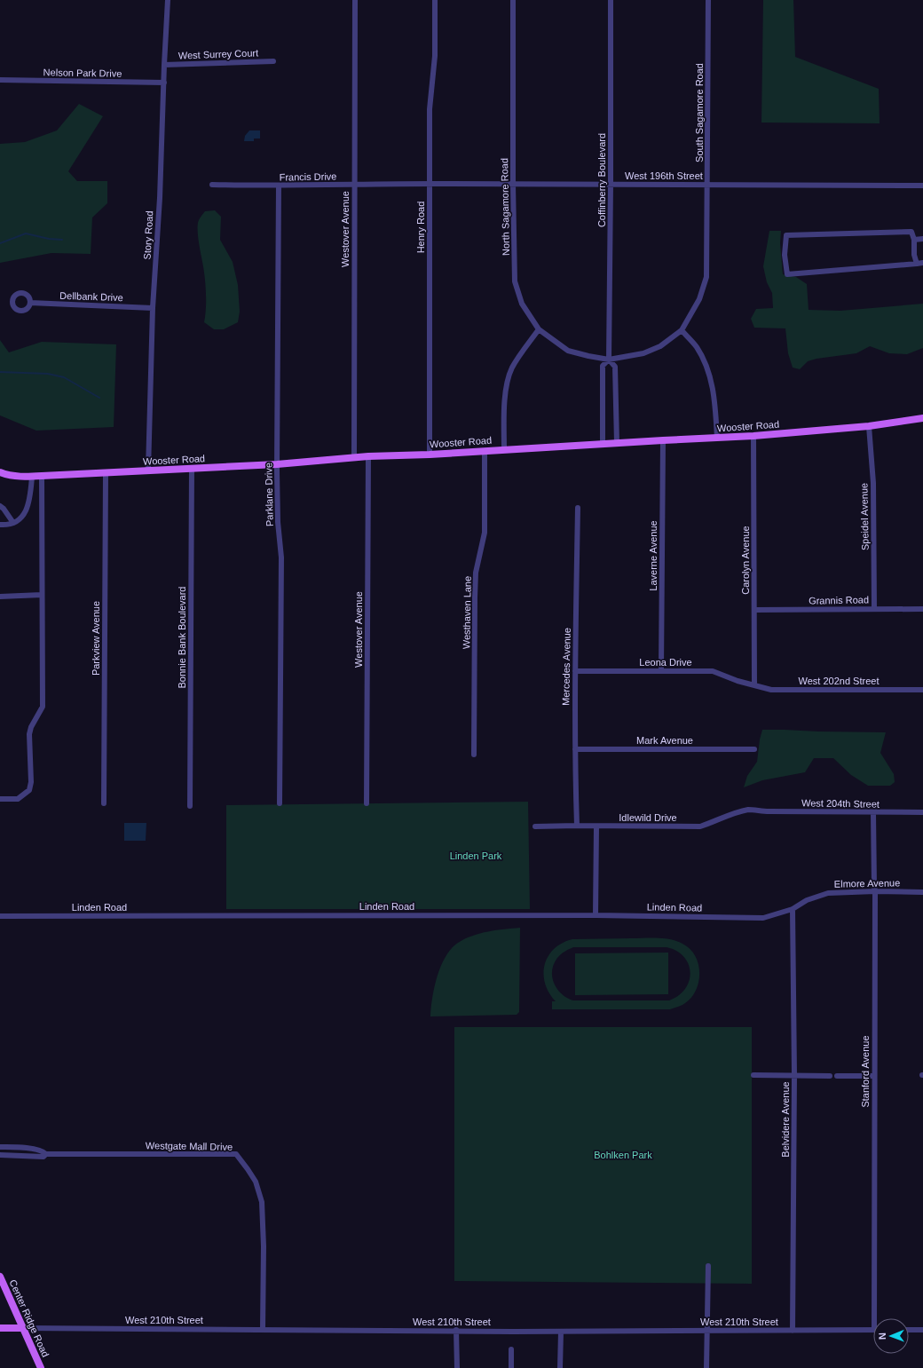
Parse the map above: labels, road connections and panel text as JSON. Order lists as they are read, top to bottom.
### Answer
{
  "streets": {
    "main road": ["Wooster Road", "Center Ridge Road"],
    "street": [
      "West Surrey Court",
      "Nelson Park Drive",
      "South Sagamore Road",
      "West 196th Street",
      "Francis Drive",
      "Coffinberry Boulevard",
      "North Sagamore Road",
      "Henry Road",
      "Westover Avenue",
      "Story Road",
      "Dellbank Drive",
      "Parklane Drive",
      "Speidel Avenue",
      "Laverne Avenue",
      "Carolyn Avenue",
      "Grannis Road",
      "Westhaven Lane",
      "Bonnie Bank Boulevard",
      "Parkview Avenue",
      "Leona Drive",
      "Mercedes Avenue",
      "West 202nd Street",
      "Mark Avenue",
      "West 204th Street",
      "Idlewild Drive",
      "Elmore Avenue",
      "Linden Road",
      "Stanford Avenue",
      "Belvidere Avenue",
      "Westgate Mall Drive",
      "West 210th Street"
    ]
  },
  "crossings": [
    ["West Surrey Court", "Story Road"],
    ["Nelson Park Drive", "Story Road"],
    ["South Sagamore Road", "West 196th Street"],
    ["South Sagamore Road", "Coffinberry Boulevard"],
    ["South Sagamore Road", "North Sagamore Road"],
    ["West 196th Street", "Francis Drive"],
    ["West 196th Street", "Coffinberry Boulevard"],
    ["West 196th Street", "North Sagamore Road"],
    ["West 196th Street", "Henry Road"],
    ["Francis Drive", "Westover Avenue"],
    ["Francis Drive", "Parklane Drive"],
    ["Coffinberry Boulevard", "North Sagamore Road"],
    ["Coffinberry Boulevard", "Wooster Road"],
    ["Henry Road", "Wooster Road"],
    ["Westover Avenue", "Wooster Road"],
    ["Story Road", "Dellbank Drive"],
    ["Story Road", "Wooster Road"],
    ["Wooster Road", "Parklane Drive"],
    ["Wooster Road", "Speidel Avenue"],
    ["Wooster Road", "Laverne Avenue"],
    ["Wooster Road", "Carolyn Avenue"],
    ["Wooster Road", "Westhaven Lane"],
    ["Wooster Road", "Bonnie Bank Boulevard"],
    ["Wooster Road", "Parkview Avenue"],
    ["Speidel Avenue", "Grannis Road"],
    ["Laverne Avenue", "Leona Drive"],
    ["Carolyn Avenue", "Grannis Road"],
    ["Carolyn Avenue", "Leona Drive"],
    ["Carolyn Avenue", "West 202nd Street"],
    ["Leona Drive", "Mercedes Avenue"],
    ["Leona Drive", "West 202nd Street"],
    ["Mercedes Avenue", "Mark Avenue"],
    ["Mercedes Avenue", "Idlewild Drive"],
    ["West 204th Street", "Idlewild Drive"],
    ["West 204th Street", "Stanford Avenue"],
    ["Elmore Avenue", "Linden Road"],
    ["Elmore Avenue", "Stanford Avenue"],
    ["Elmore Avenue", "Belvidere Avenue"],
    ["Belvidere Avenue", "West 210th Street"],
    ["Westgate Mall Drive", "West 210th Street"],
    ["Center Ridge Road", "West 210th Street"]
  ],
  "parks": ["Linden Park", "Bohlken Park"],
  "north": "left"
}
